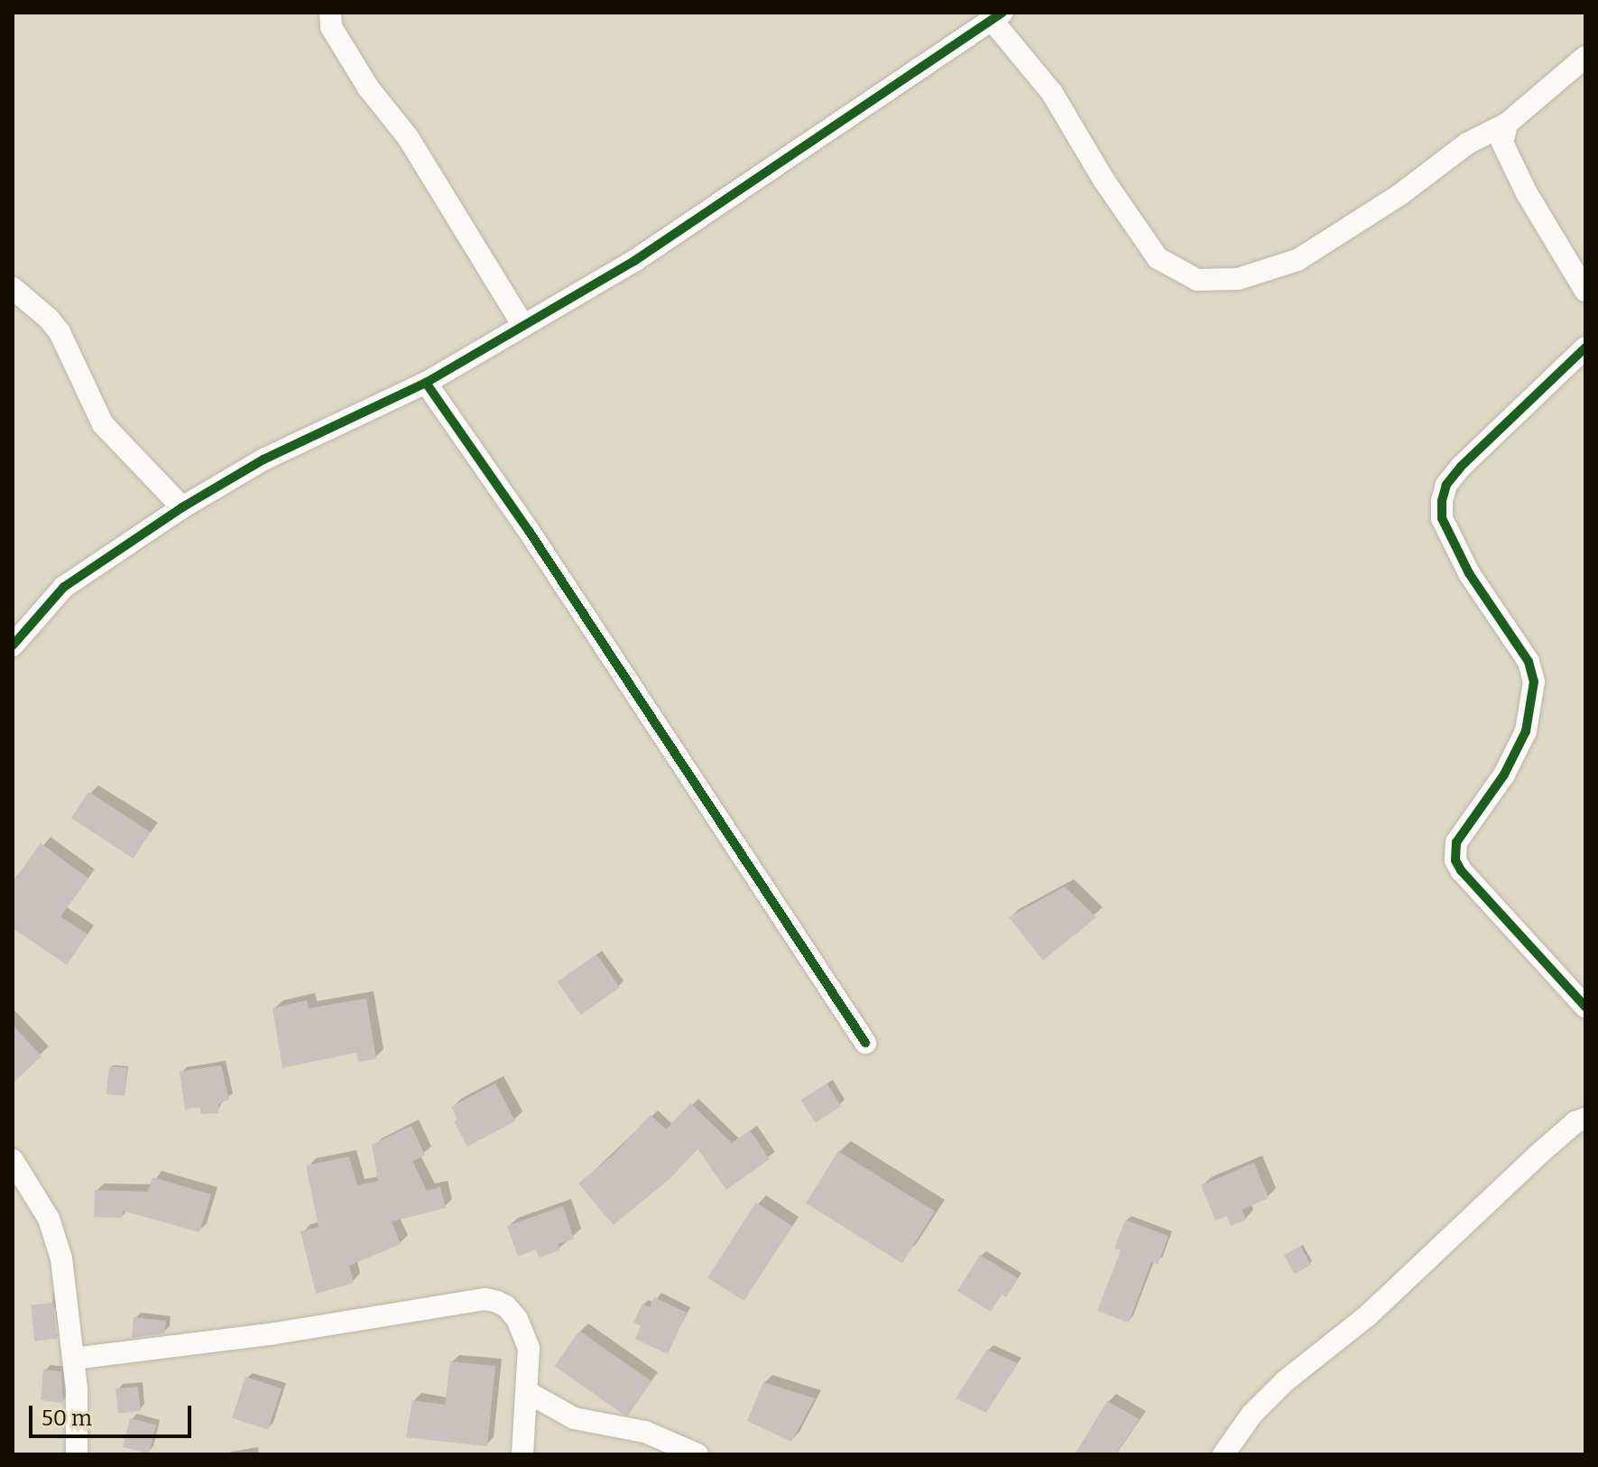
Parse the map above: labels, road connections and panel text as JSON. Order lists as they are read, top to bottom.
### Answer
{
  "scale_bar": "50 m"
}
